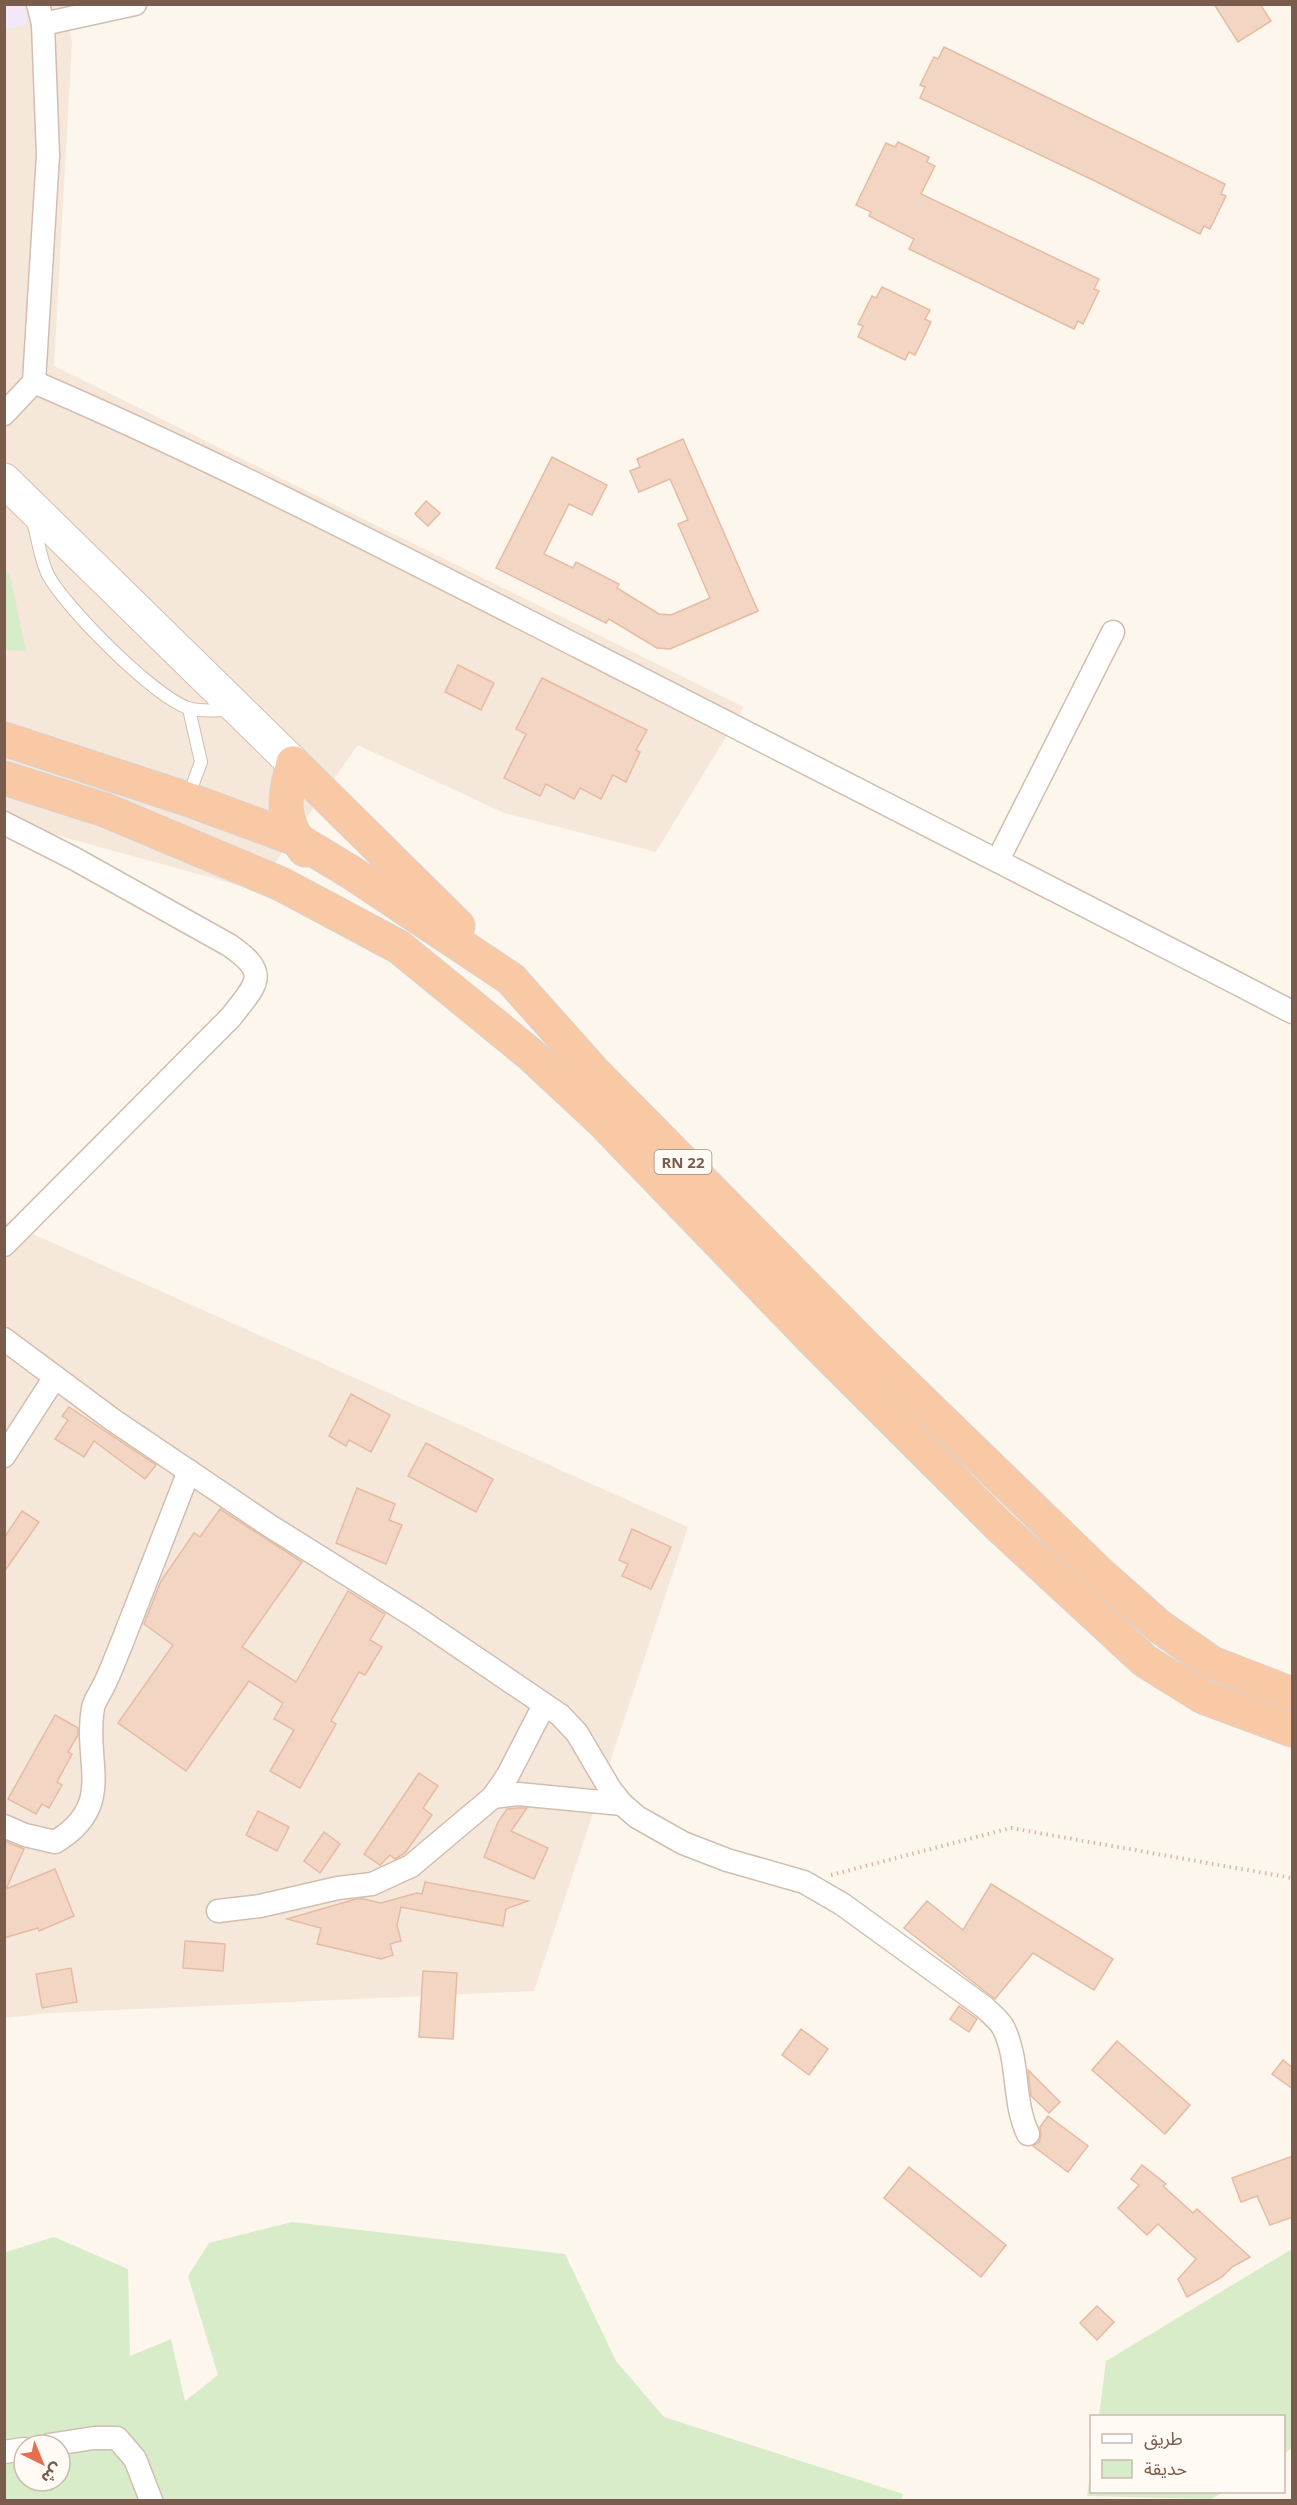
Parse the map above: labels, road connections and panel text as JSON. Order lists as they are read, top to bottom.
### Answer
{
  "streets": {
    "highway": ["RN 22"]
  },
  "legend": ["طريق", "حديقة"],
  "north": "bottom right"
}
